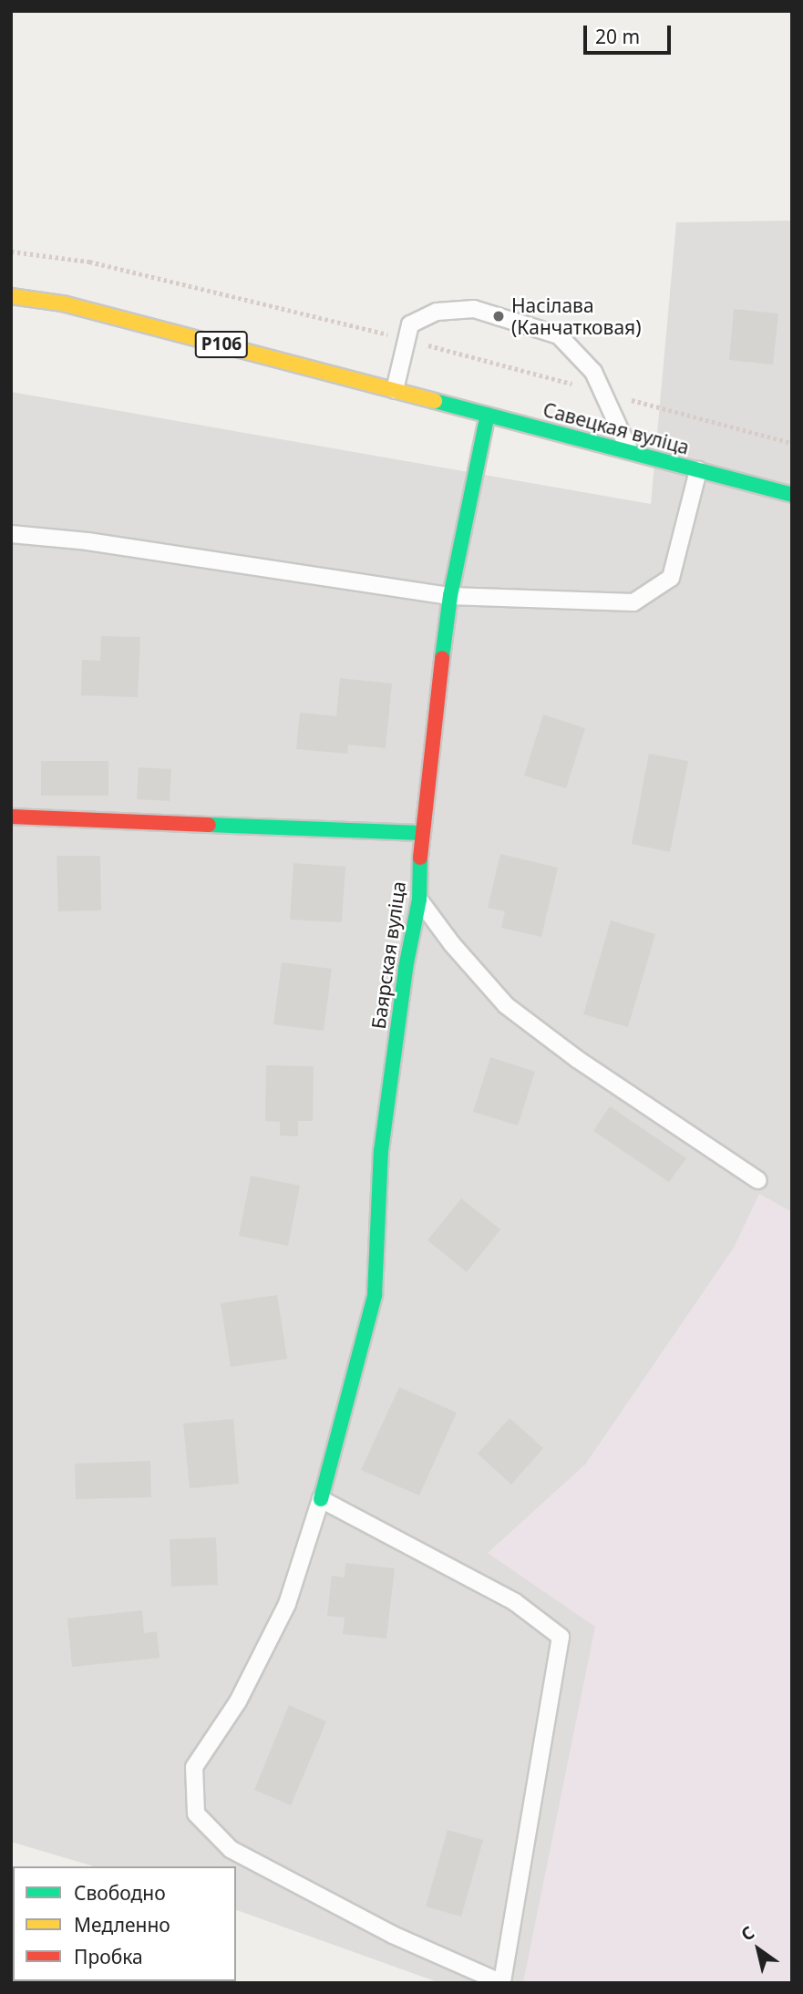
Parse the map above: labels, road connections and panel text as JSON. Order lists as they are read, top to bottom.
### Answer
{
  "streets": {
    "street": ["Р106", "Савецкая вуліца", "Баярская вуліца"]
  },
  "crossings": [
    ["Р106", "Савецкая вуліца"],
    ["Савецкая вуліца", "Баярская вуліца"]
  ],
  "places": ["Насілава (Канчатковая)"],
  "legend": ["Свободно", "Медленно", "Пробка"],
  "scale_bar": "20 m",
  "north": "top left"
}
